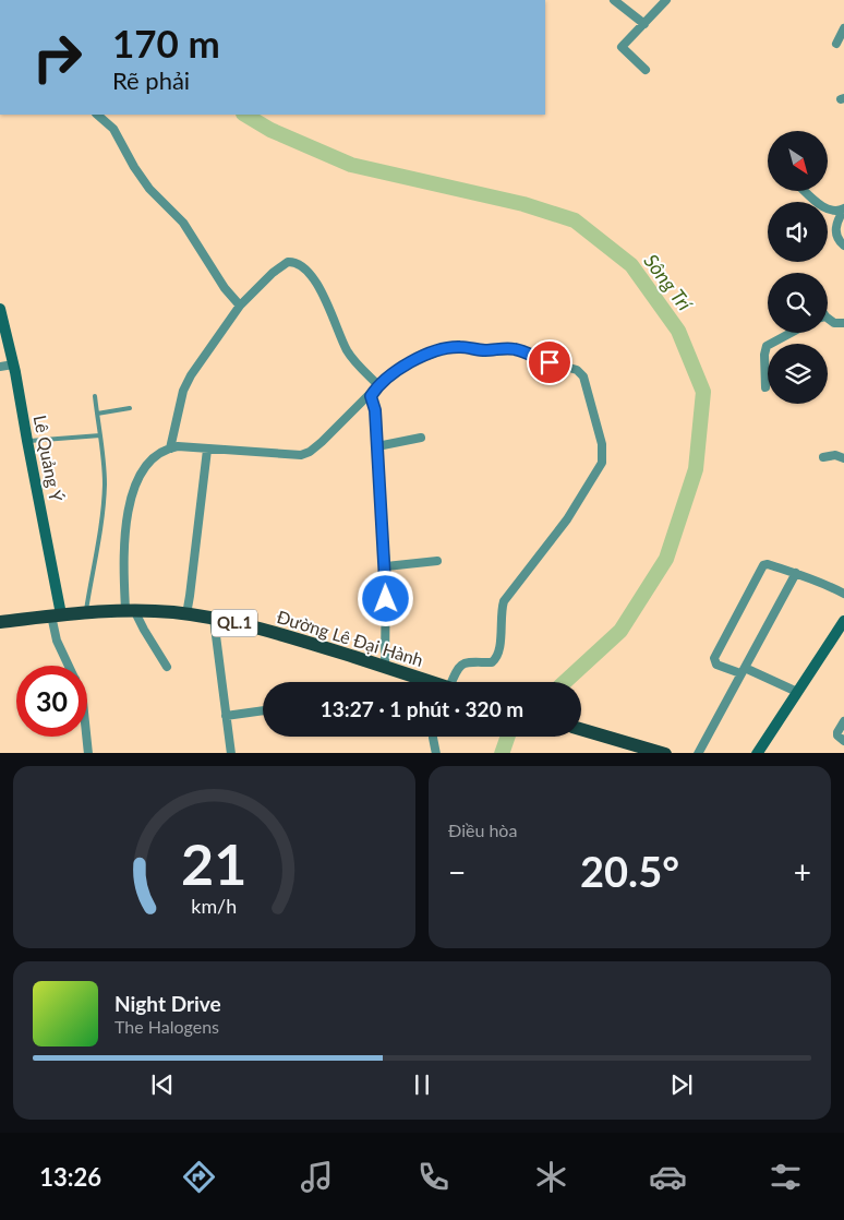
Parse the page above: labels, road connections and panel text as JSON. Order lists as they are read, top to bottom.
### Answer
{
  "streets": {
    "main road": ["Lê Quảng Ý", "QL.1", "Đường Lê Đại Hành"]
  },
  "crossings": [
    ["Lê Quảng Ý", "Đường Lê Đại Hành"]
  ],
  "water": ["Sông Trí"],
  "north": "bottom right",
  "page": {
    "turn": ["170 m", "Rẽ phải"],
    "limit": "30",
    "trip": "13:27 · 1 phút · 320 m",
    "tile": "Điều hòa",
    "heat": ["−", "20.5°", "+"],
    "song": ["Night Drive", "The Halogens"],
    "tabs": "13:26",
    "gauge": ["21", "km/h"]
  }
}
